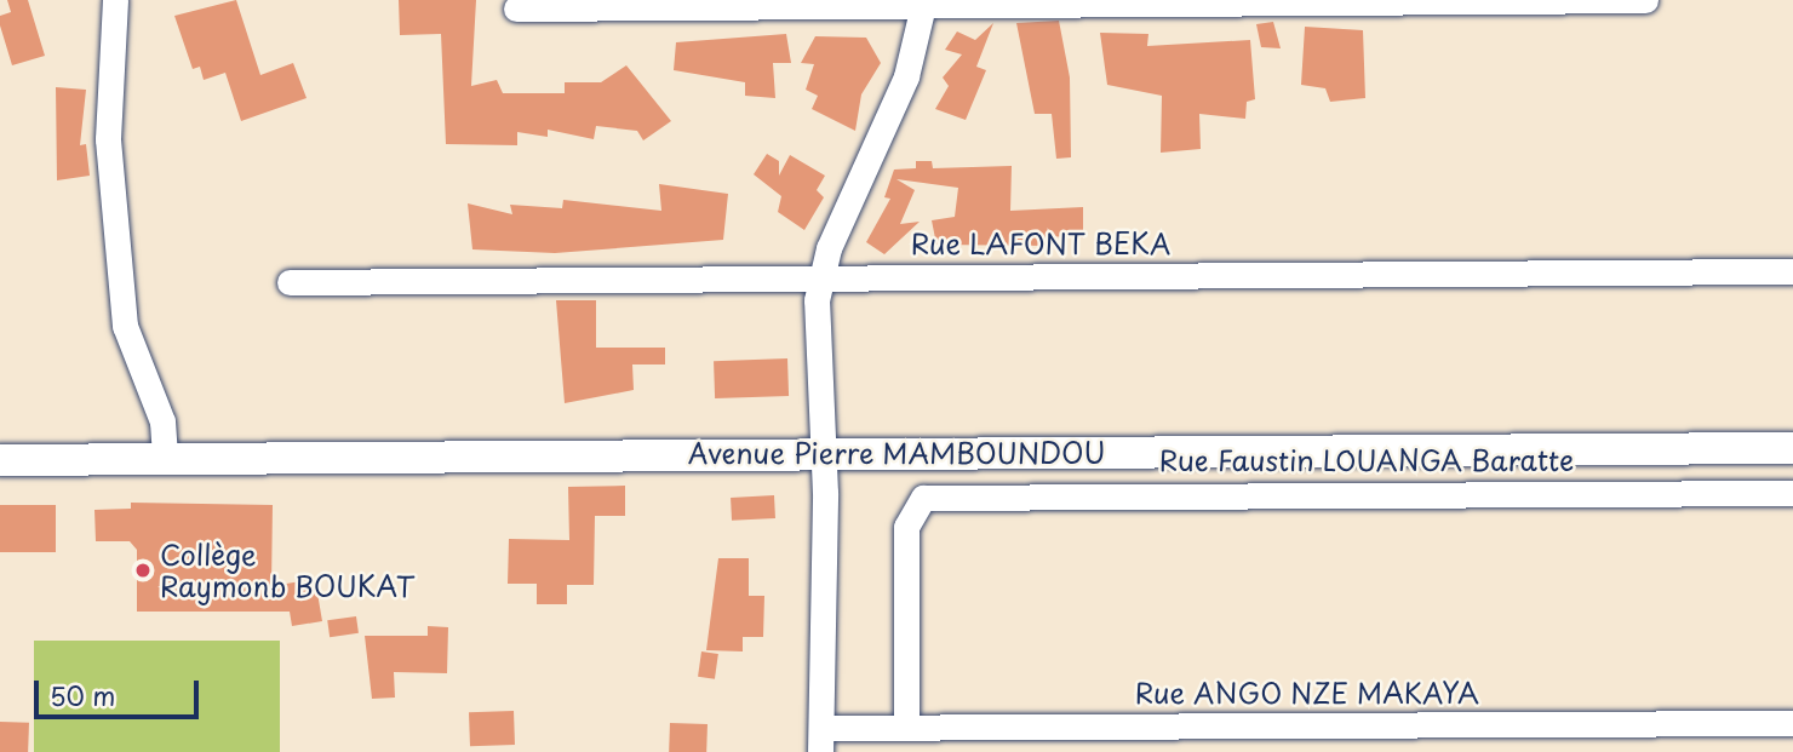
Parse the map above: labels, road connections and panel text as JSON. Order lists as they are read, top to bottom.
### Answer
{
  "streets": {
    "street": [
      "Rue LAFONT BEKA",
      "Avenue Pierre MAMBOUNDOU",
      "Rue Faustin LOUANGA Baratte",
      "Rue ANGO NZE MAKAYA"
    ]
  },
  "crossings": [
    ["Rue Faustin LOUANGA Baratte", "Rue ANGO NZE MAKAYA"]
  ],
  "places": ["Collège Raymonb BOUKAT"],
  "scale_bar": "50 m"
}
